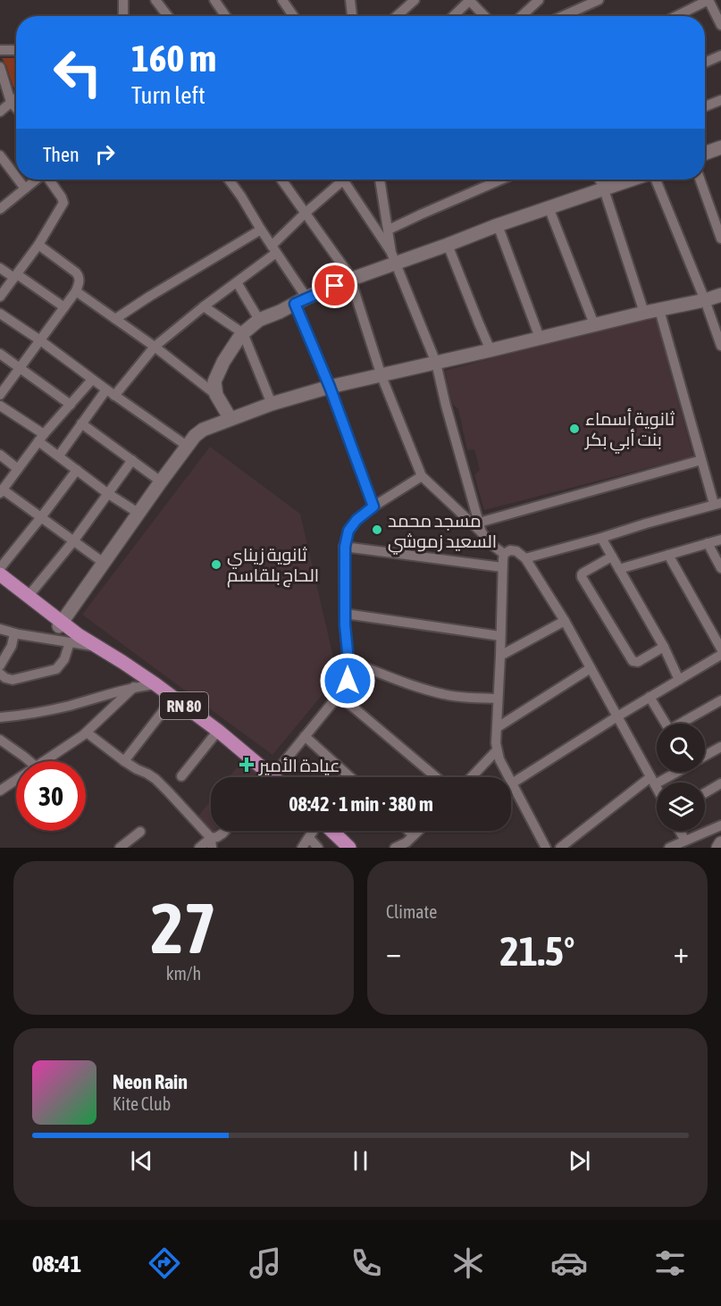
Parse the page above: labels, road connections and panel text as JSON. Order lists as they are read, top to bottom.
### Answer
{
  "streets": {
    "main road": ["RN 80"]
  },
  "places": {
    "other": ["ثانوية أسماء بنت أبي بكر", "مسجد محمد السعيد زموشي", "ثانوية زيناي الحاج بلقاسم"],
    "health": ["عيادة الأمير"]
  },
  "page": {
    "turn": ["160 m", "Turn left"],
    "then": "Then",
    "limit": "30",
    "trip": "08:42 · 1 min · 380 m",
    "tile": [
      ["27", "km/h"],
      "Climate"
    ],
    "heat": ["−", "21.5°", "+"],
    "song": ["Neon Rain", "Kite Club"],
    "tabs": "08:41"
  }
}
